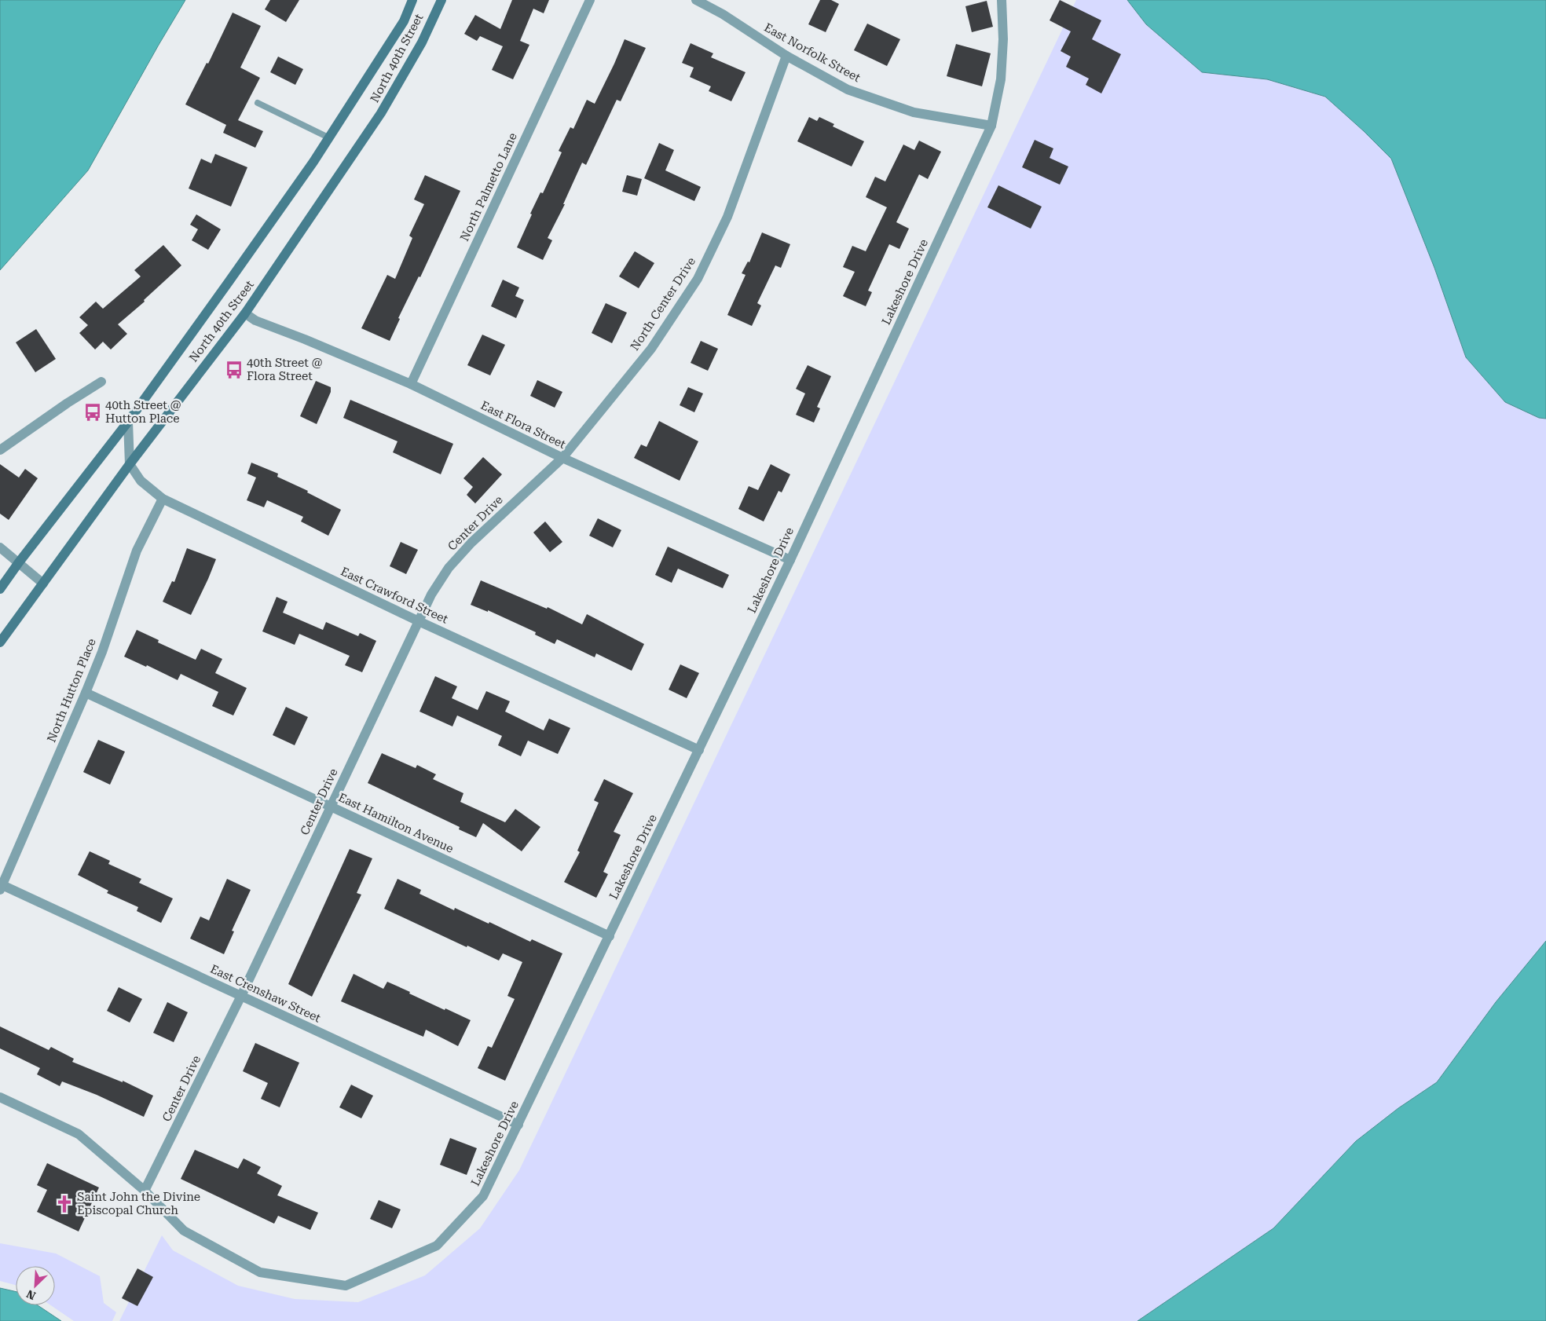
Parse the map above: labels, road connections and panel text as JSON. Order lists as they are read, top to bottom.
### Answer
{
  "streets": {
    "main road": ["North 40th Street"],
    "street": [
      "East Norfolk Street",
      "North Palmetto Lane",
      "Lakeshore Drive",
      "North Center Drive",
      "East Flora Street",
      "Center Drive",
      "East Crawford Street",
      "North Hutton Place",
      "East Hamilton Avenue",
      "East Crenshaw Street"
    ]
  },
  "crossings": [
    ["East Norfolk Street", "Lakeshore Drive"],
    ["East Norfolk Street", "North Center Drive"],
    ["North 40th Street", "East Flora Street"],
    ["North 40th Street", "East Crawford Street"],
    ["North Palmetto Lane", "East Flora Street"],
    ["Lakeshore Drive", "East Flora Street"],
    ["Lakeshore Drive", "Center Drive"],
    ["Lakeshore Drive", "East Crawford Street"],
    ["Lakeshore Drive", "East Hamilton Avenue"],
    ["Lakeshore Drive", "East Crenshaw Street"],
    ["North Center Drive", "East Flora Street"],
    ["North Center Drive", "Center Drive"],
    ["East Flora Street", "Center Drive"],
    ["Center Drive", "East Crawford Street"],
    ["Center Drive", "East Hamilton Avenue"],
    ["Center Drive", "East Crenshaw Street"],
    ["East Crawford Street", "North Hutton Place"],
    ["North Hutton Place", "East Hamilton Avenue"],
    ["North Hutton Place", "East Crenshaw Street"]
  ],
  "places": {
    "bus stop": ["40th Street @ Flora Street", "40th Street @ Hutton Place"],
    "church": ["Saint John the Divine Episcopal Church"]
  },
  "north": "bottom left"
}
